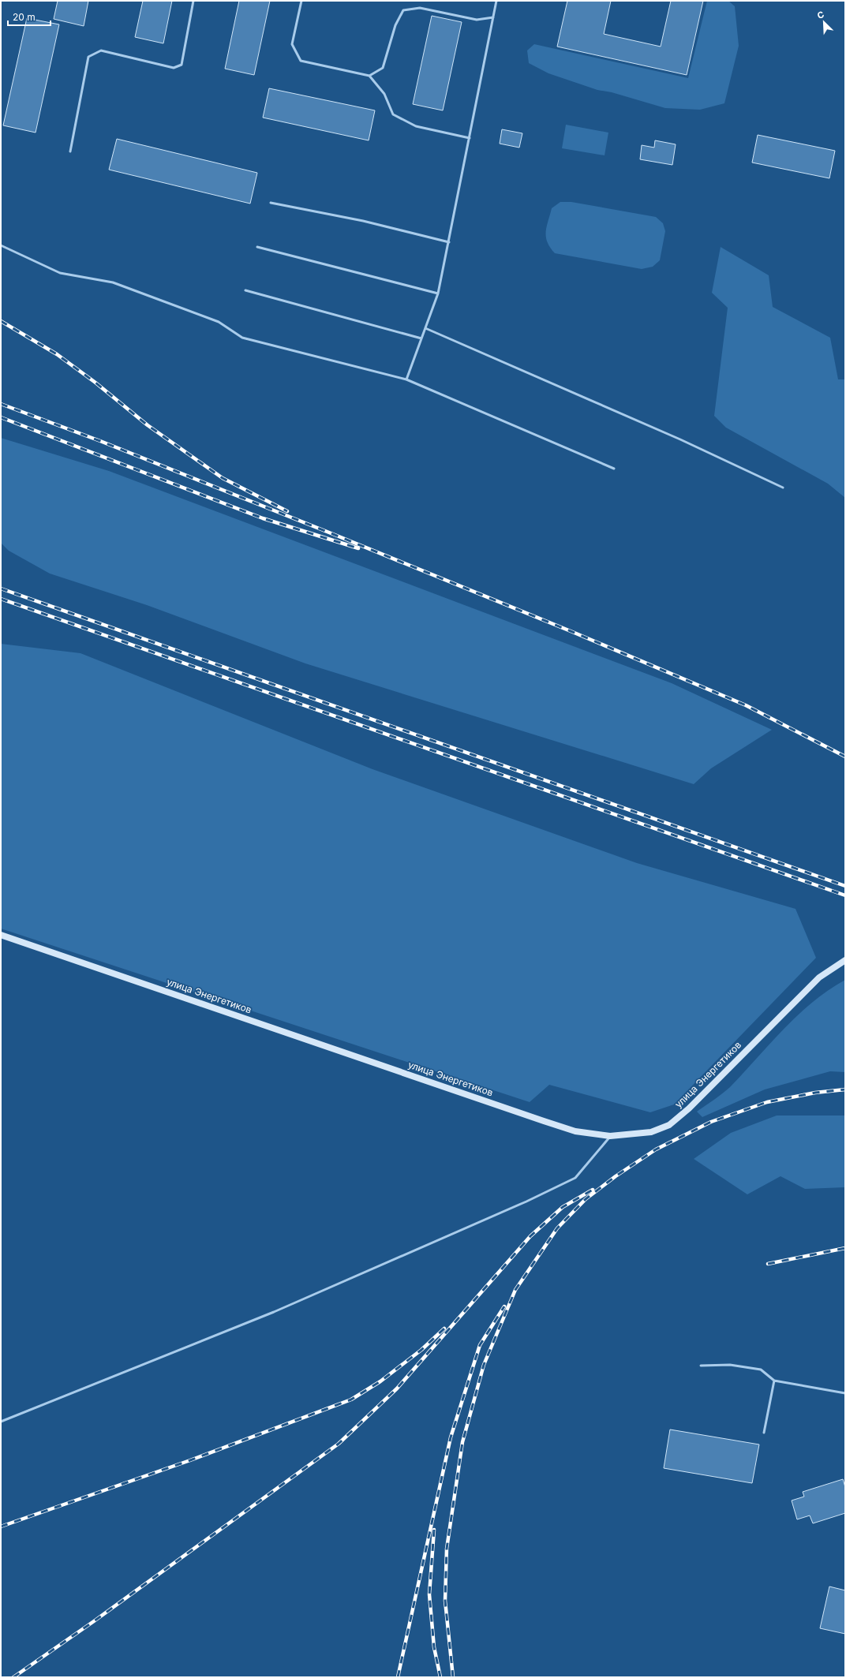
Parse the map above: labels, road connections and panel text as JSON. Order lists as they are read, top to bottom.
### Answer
{
  "streets": {
    "street": ["улица Энергетиков"]
  },
  "scale_bar": "20 m",
  "north": "top left"
}
